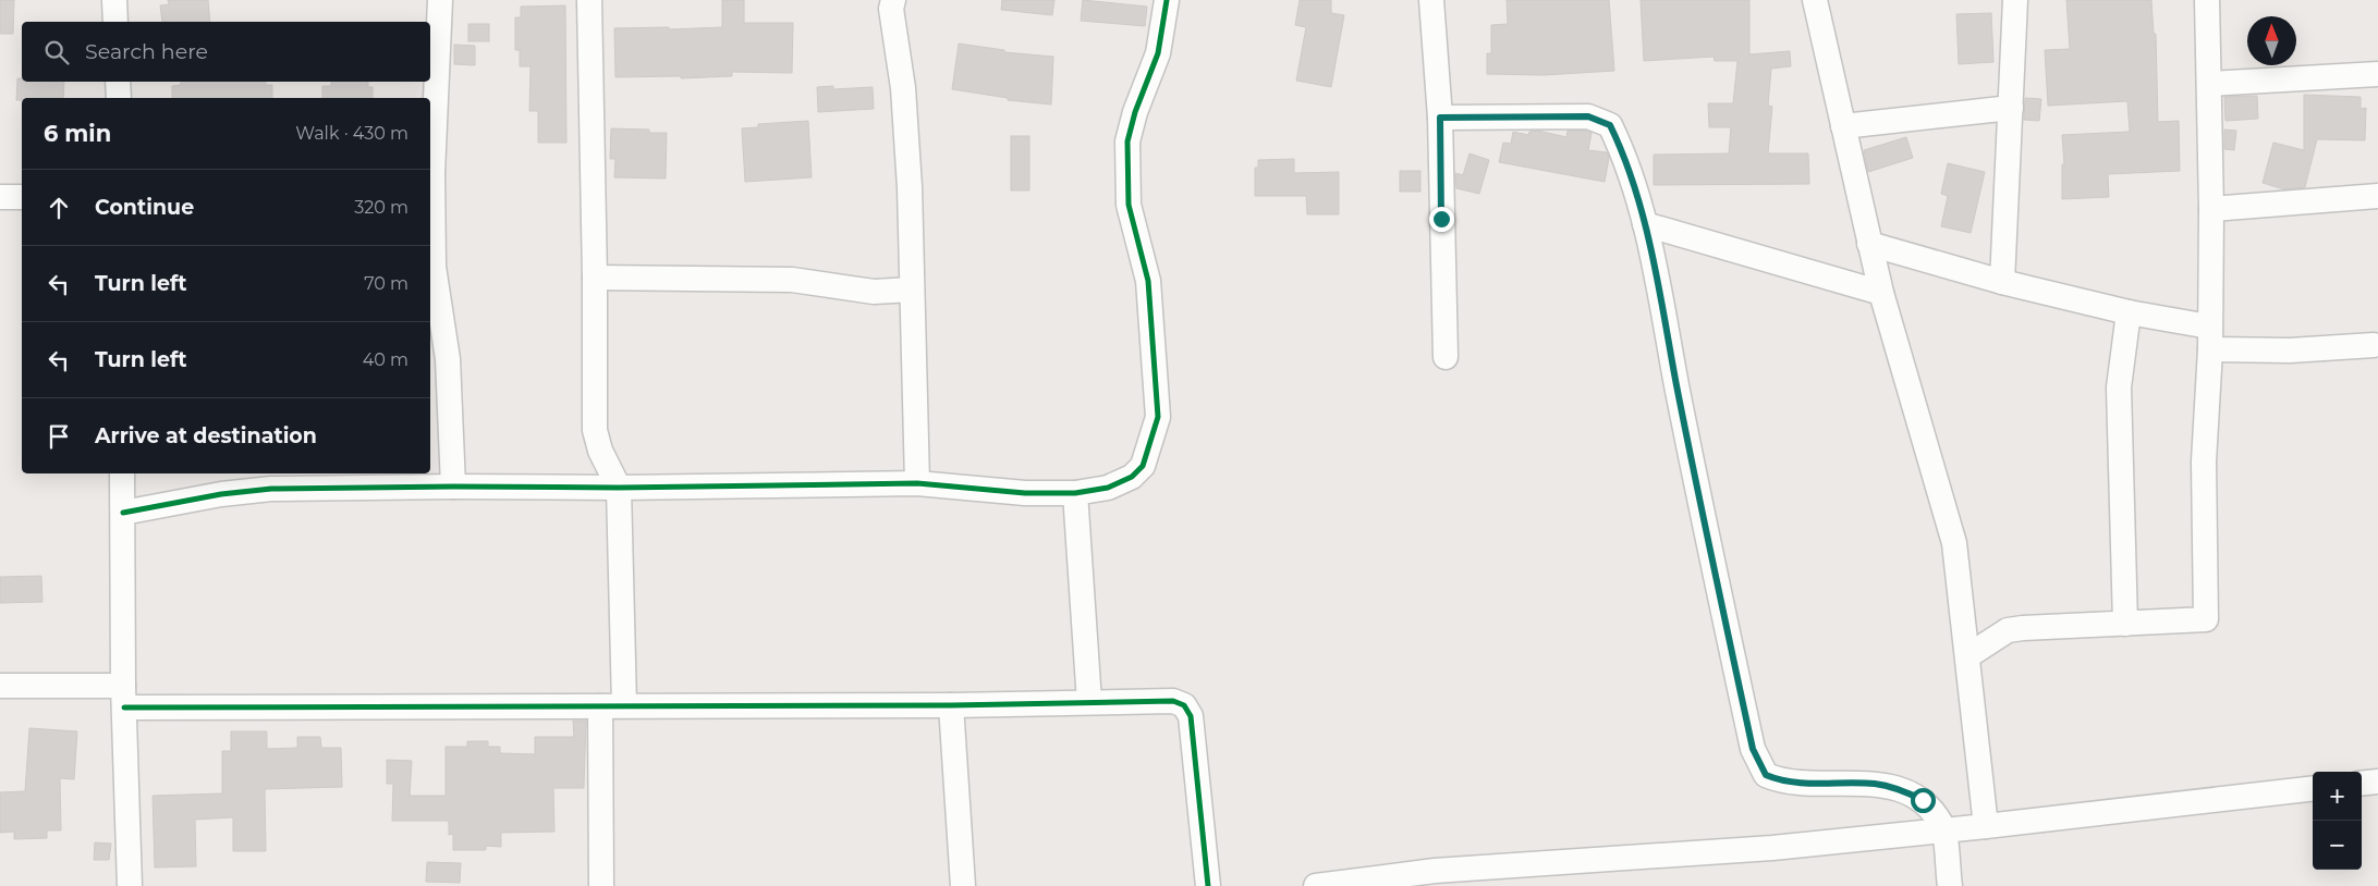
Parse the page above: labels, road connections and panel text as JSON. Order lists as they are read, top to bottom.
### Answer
{
  "north": "top",
  "page": {
    "search": "Search here",
    "heading": ["6 min", "Walk · 430 m"],
    "list": [
      ["Continue", "320 m"],
      ["Turn left", "70 m"],
      ["Turn left", "40 m"],
      "Arrive at destination"
    ],
    "map_buttons": ["+", "−"]
  }
}
